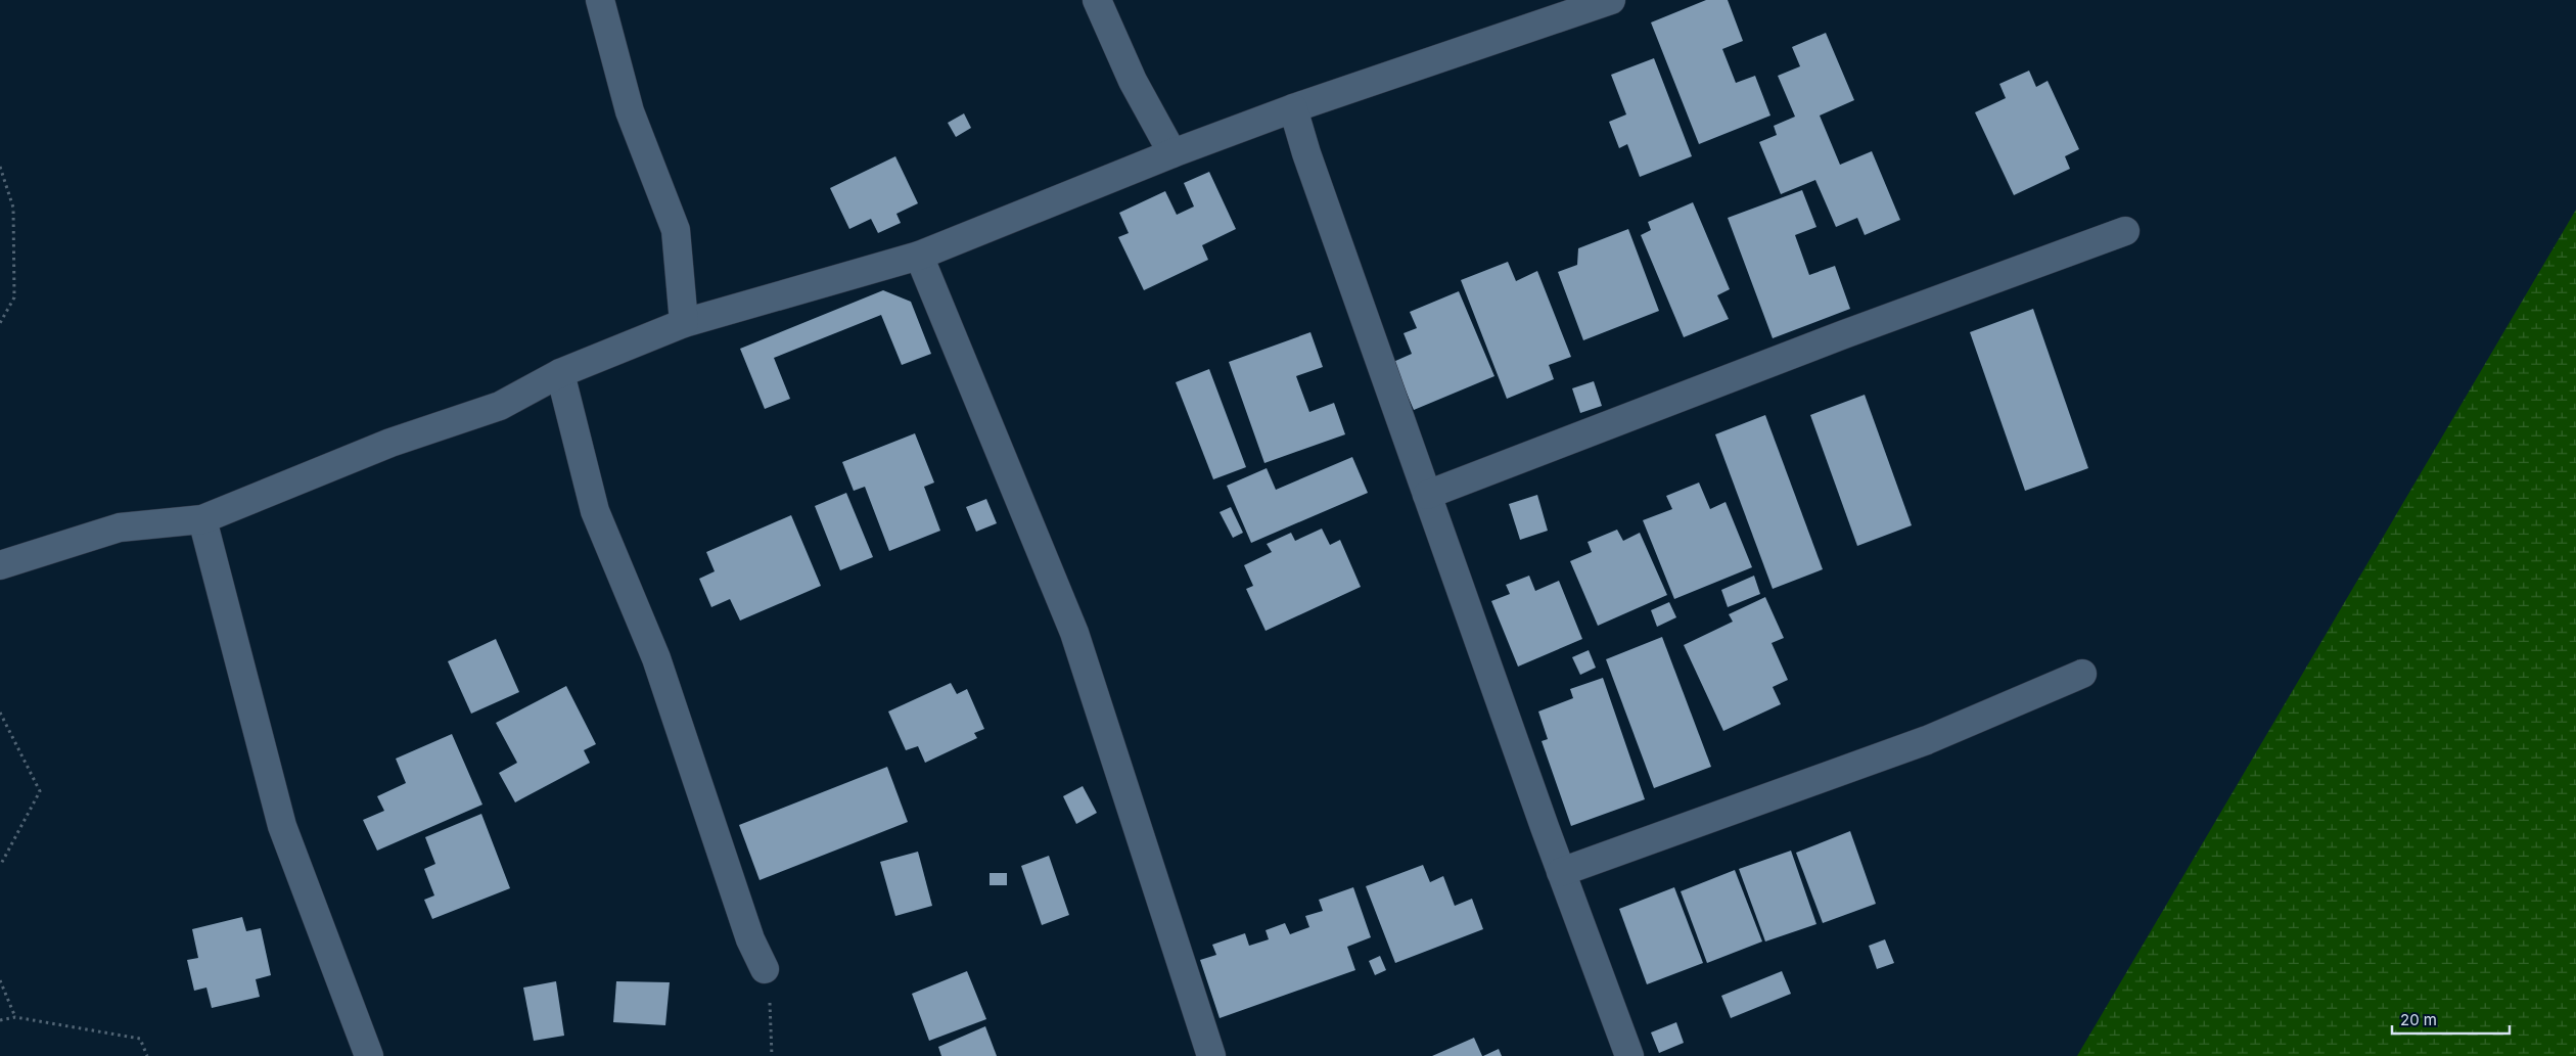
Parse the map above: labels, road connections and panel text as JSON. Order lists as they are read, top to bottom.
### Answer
{
  "scale_bar": "20 m"
}
